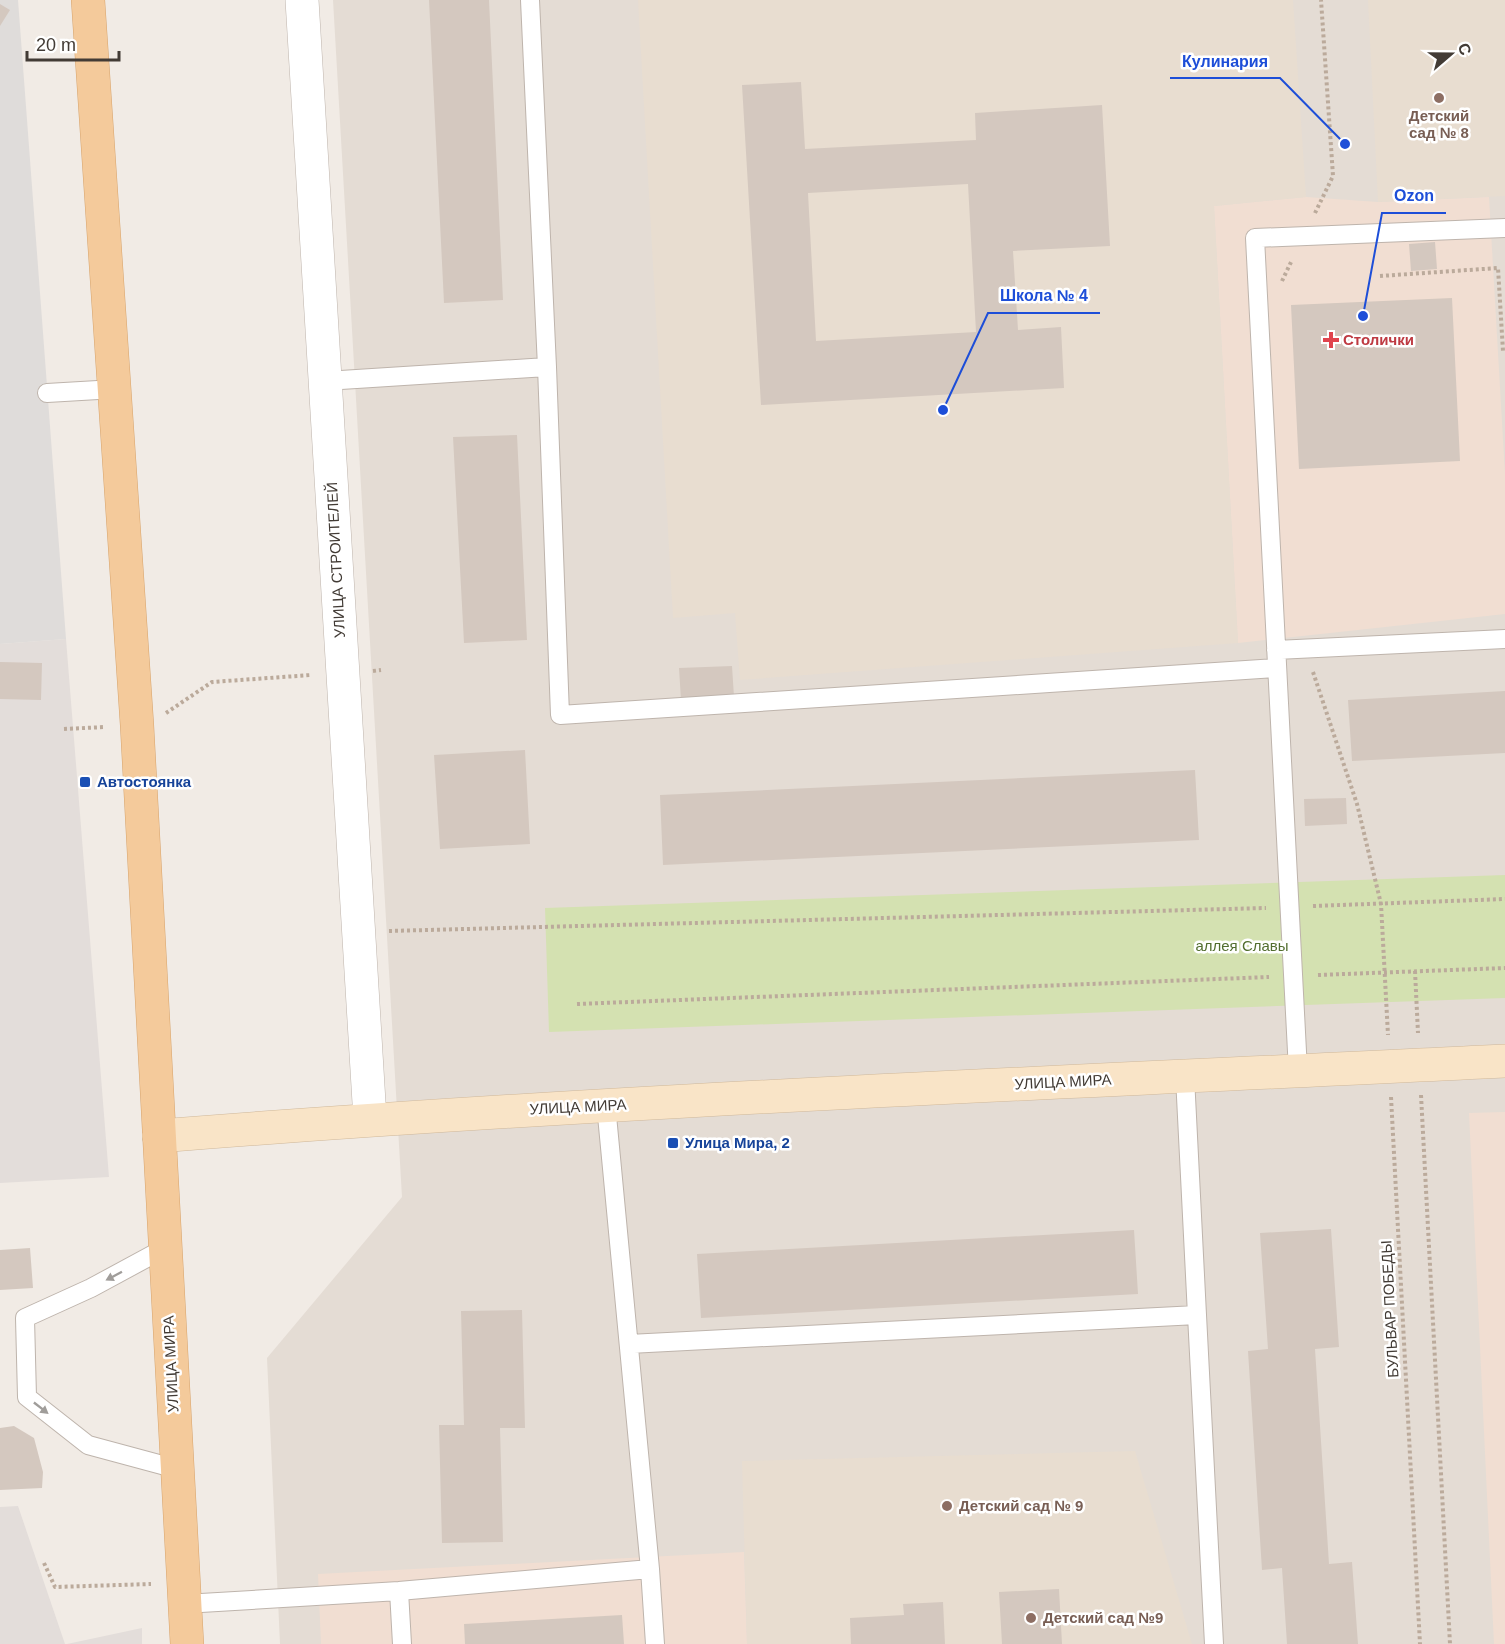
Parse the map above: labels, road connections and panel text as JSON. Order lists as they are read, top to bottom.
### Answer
{
  "streets": {
    "main road": ["УЛИЦА МИРА"],
    "street": ["УЛИЦА СТРОИТЕЛЕЙ"],
    "path": ["БУЛЬВАР ПОБЕДЫ"]
  },
  "crossings": [
    ["УЛИЦА СТРОИТЕЛЕЙ", "УЛИЦА МИРА"],
    ["УЛИЦА МИРА", "БУЛЬВАР ПОБЕДЫ"]
  ],
  "parks": ["аллея Славы"],
  "places": {
    "other": [
      "Детский сад № 8",
      "Кулинария",
      "Ozon",
      "Школа № 4",
      "Детский сад № 9",
      "Детский сад №9"
    ],
    "health": ["Столички"],
    "transit": ["Автостоянка", "Улица Мира, 2"]
  },
  "scale_bar": "20 m",
  "north": "right"
}
